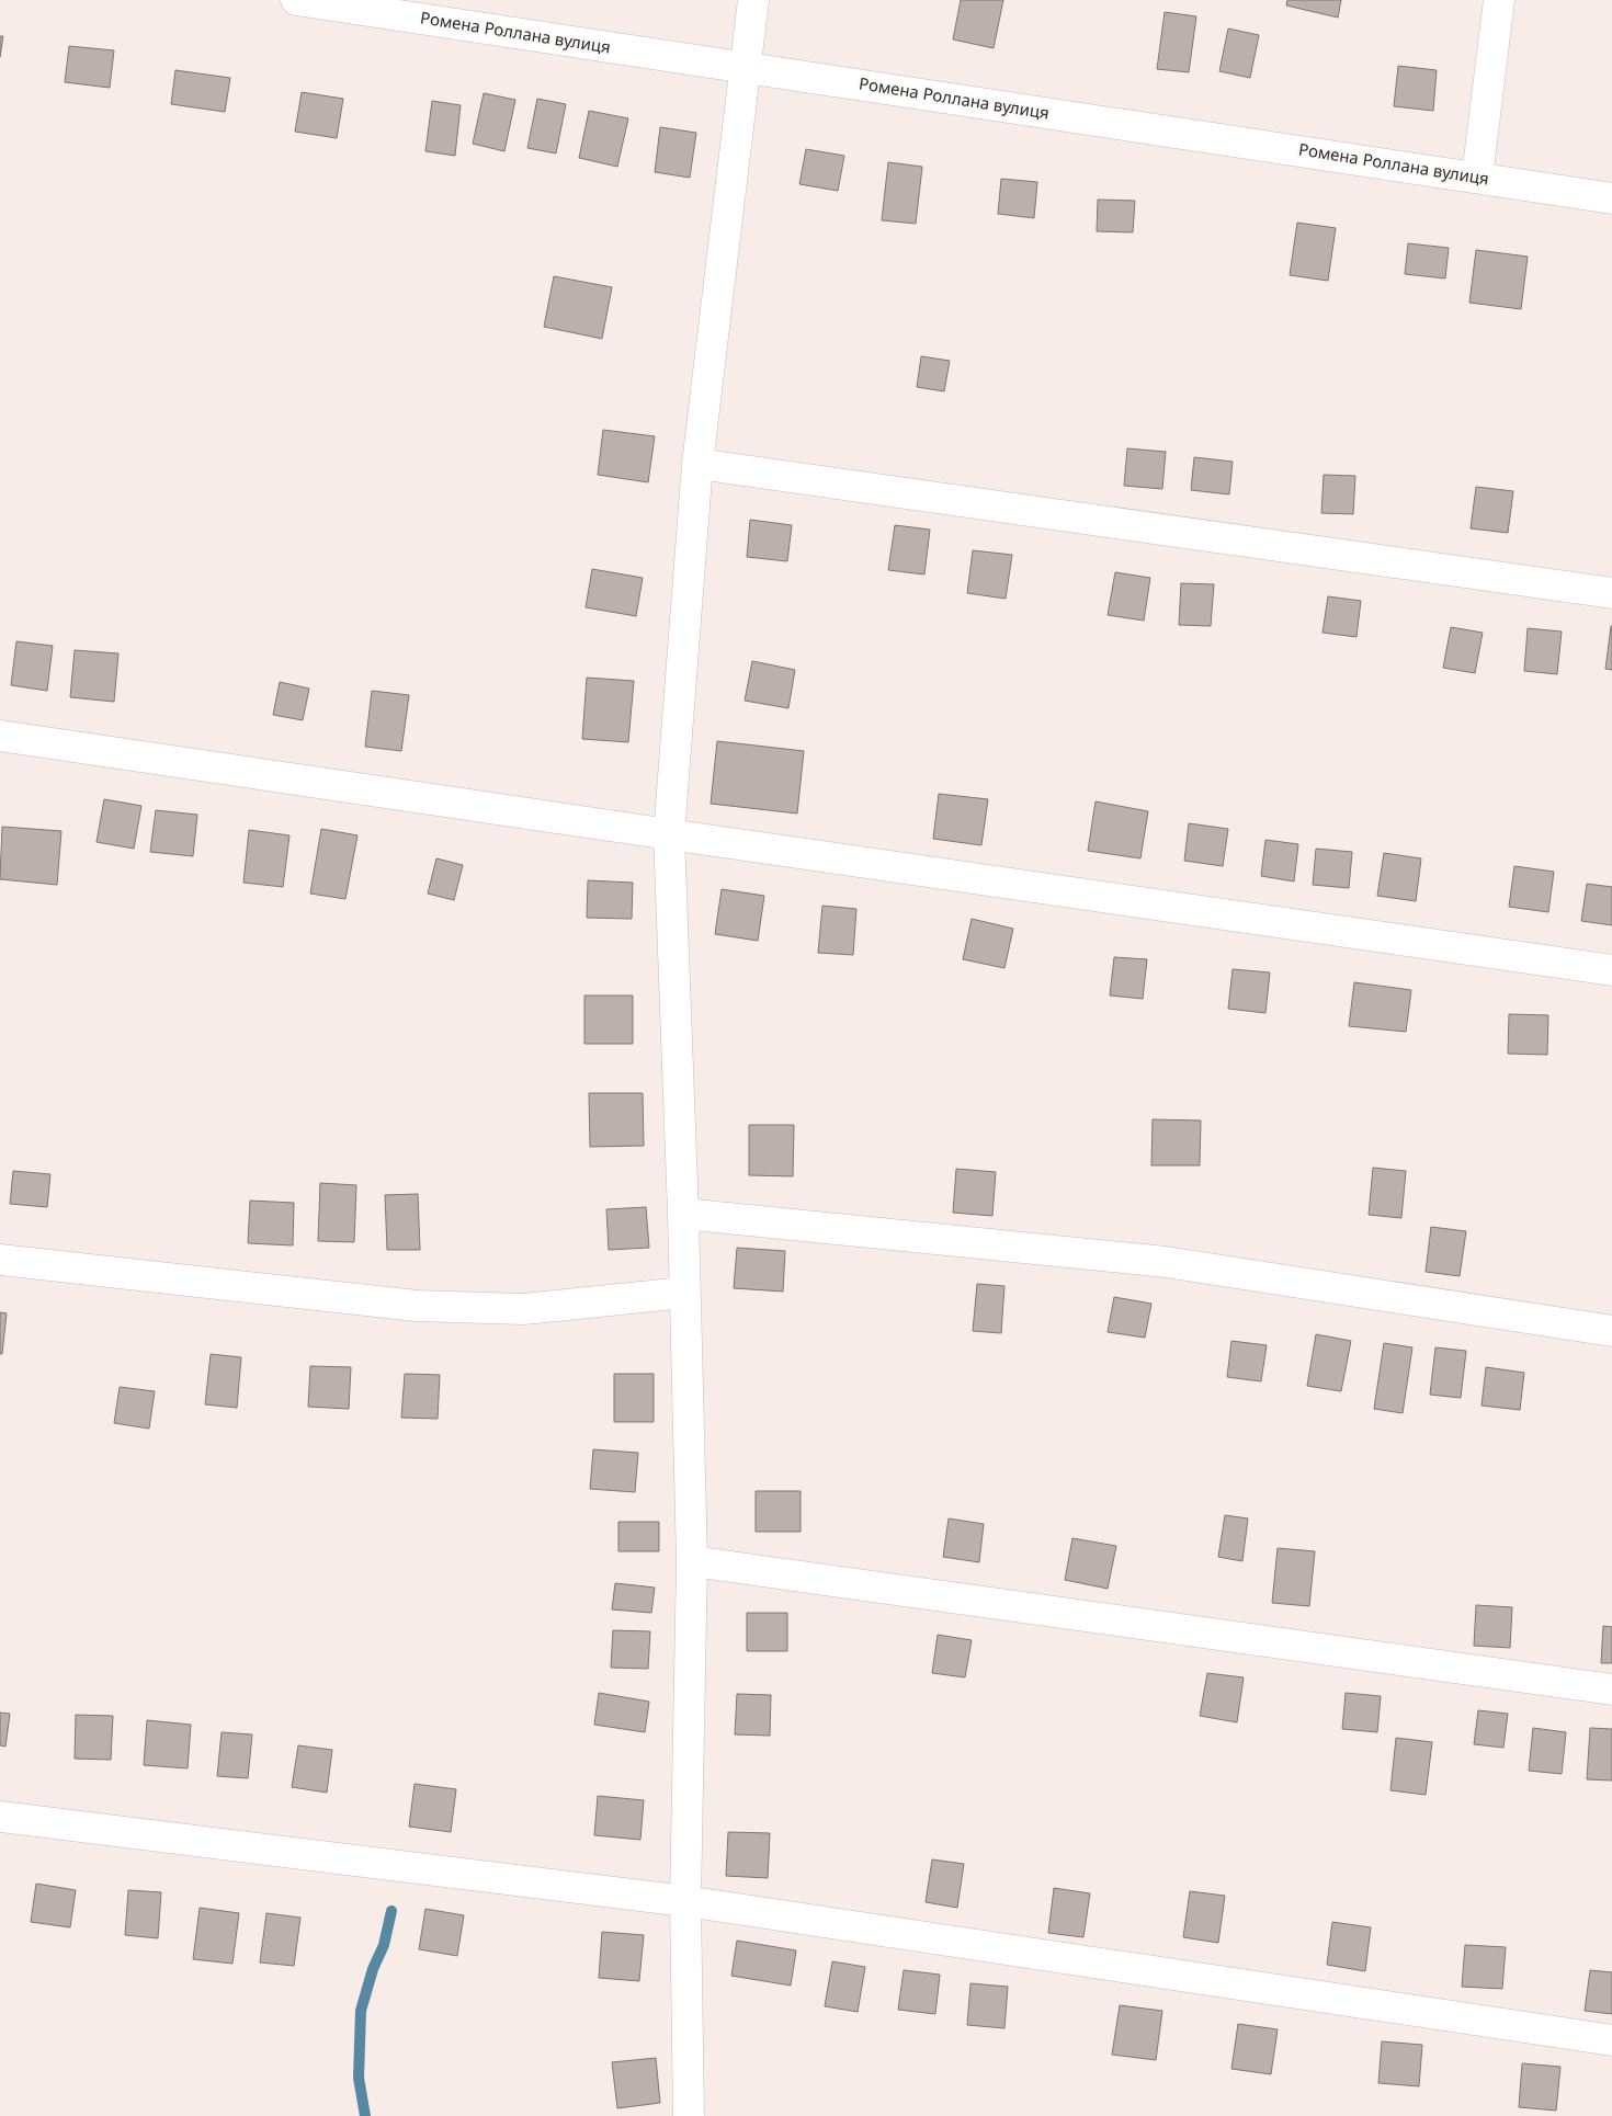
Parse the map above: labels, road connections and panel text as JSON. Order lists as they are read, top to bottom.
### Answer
{
  "streets": {
    "street": ["Ромена Роллана вулиця"]
  }
}
